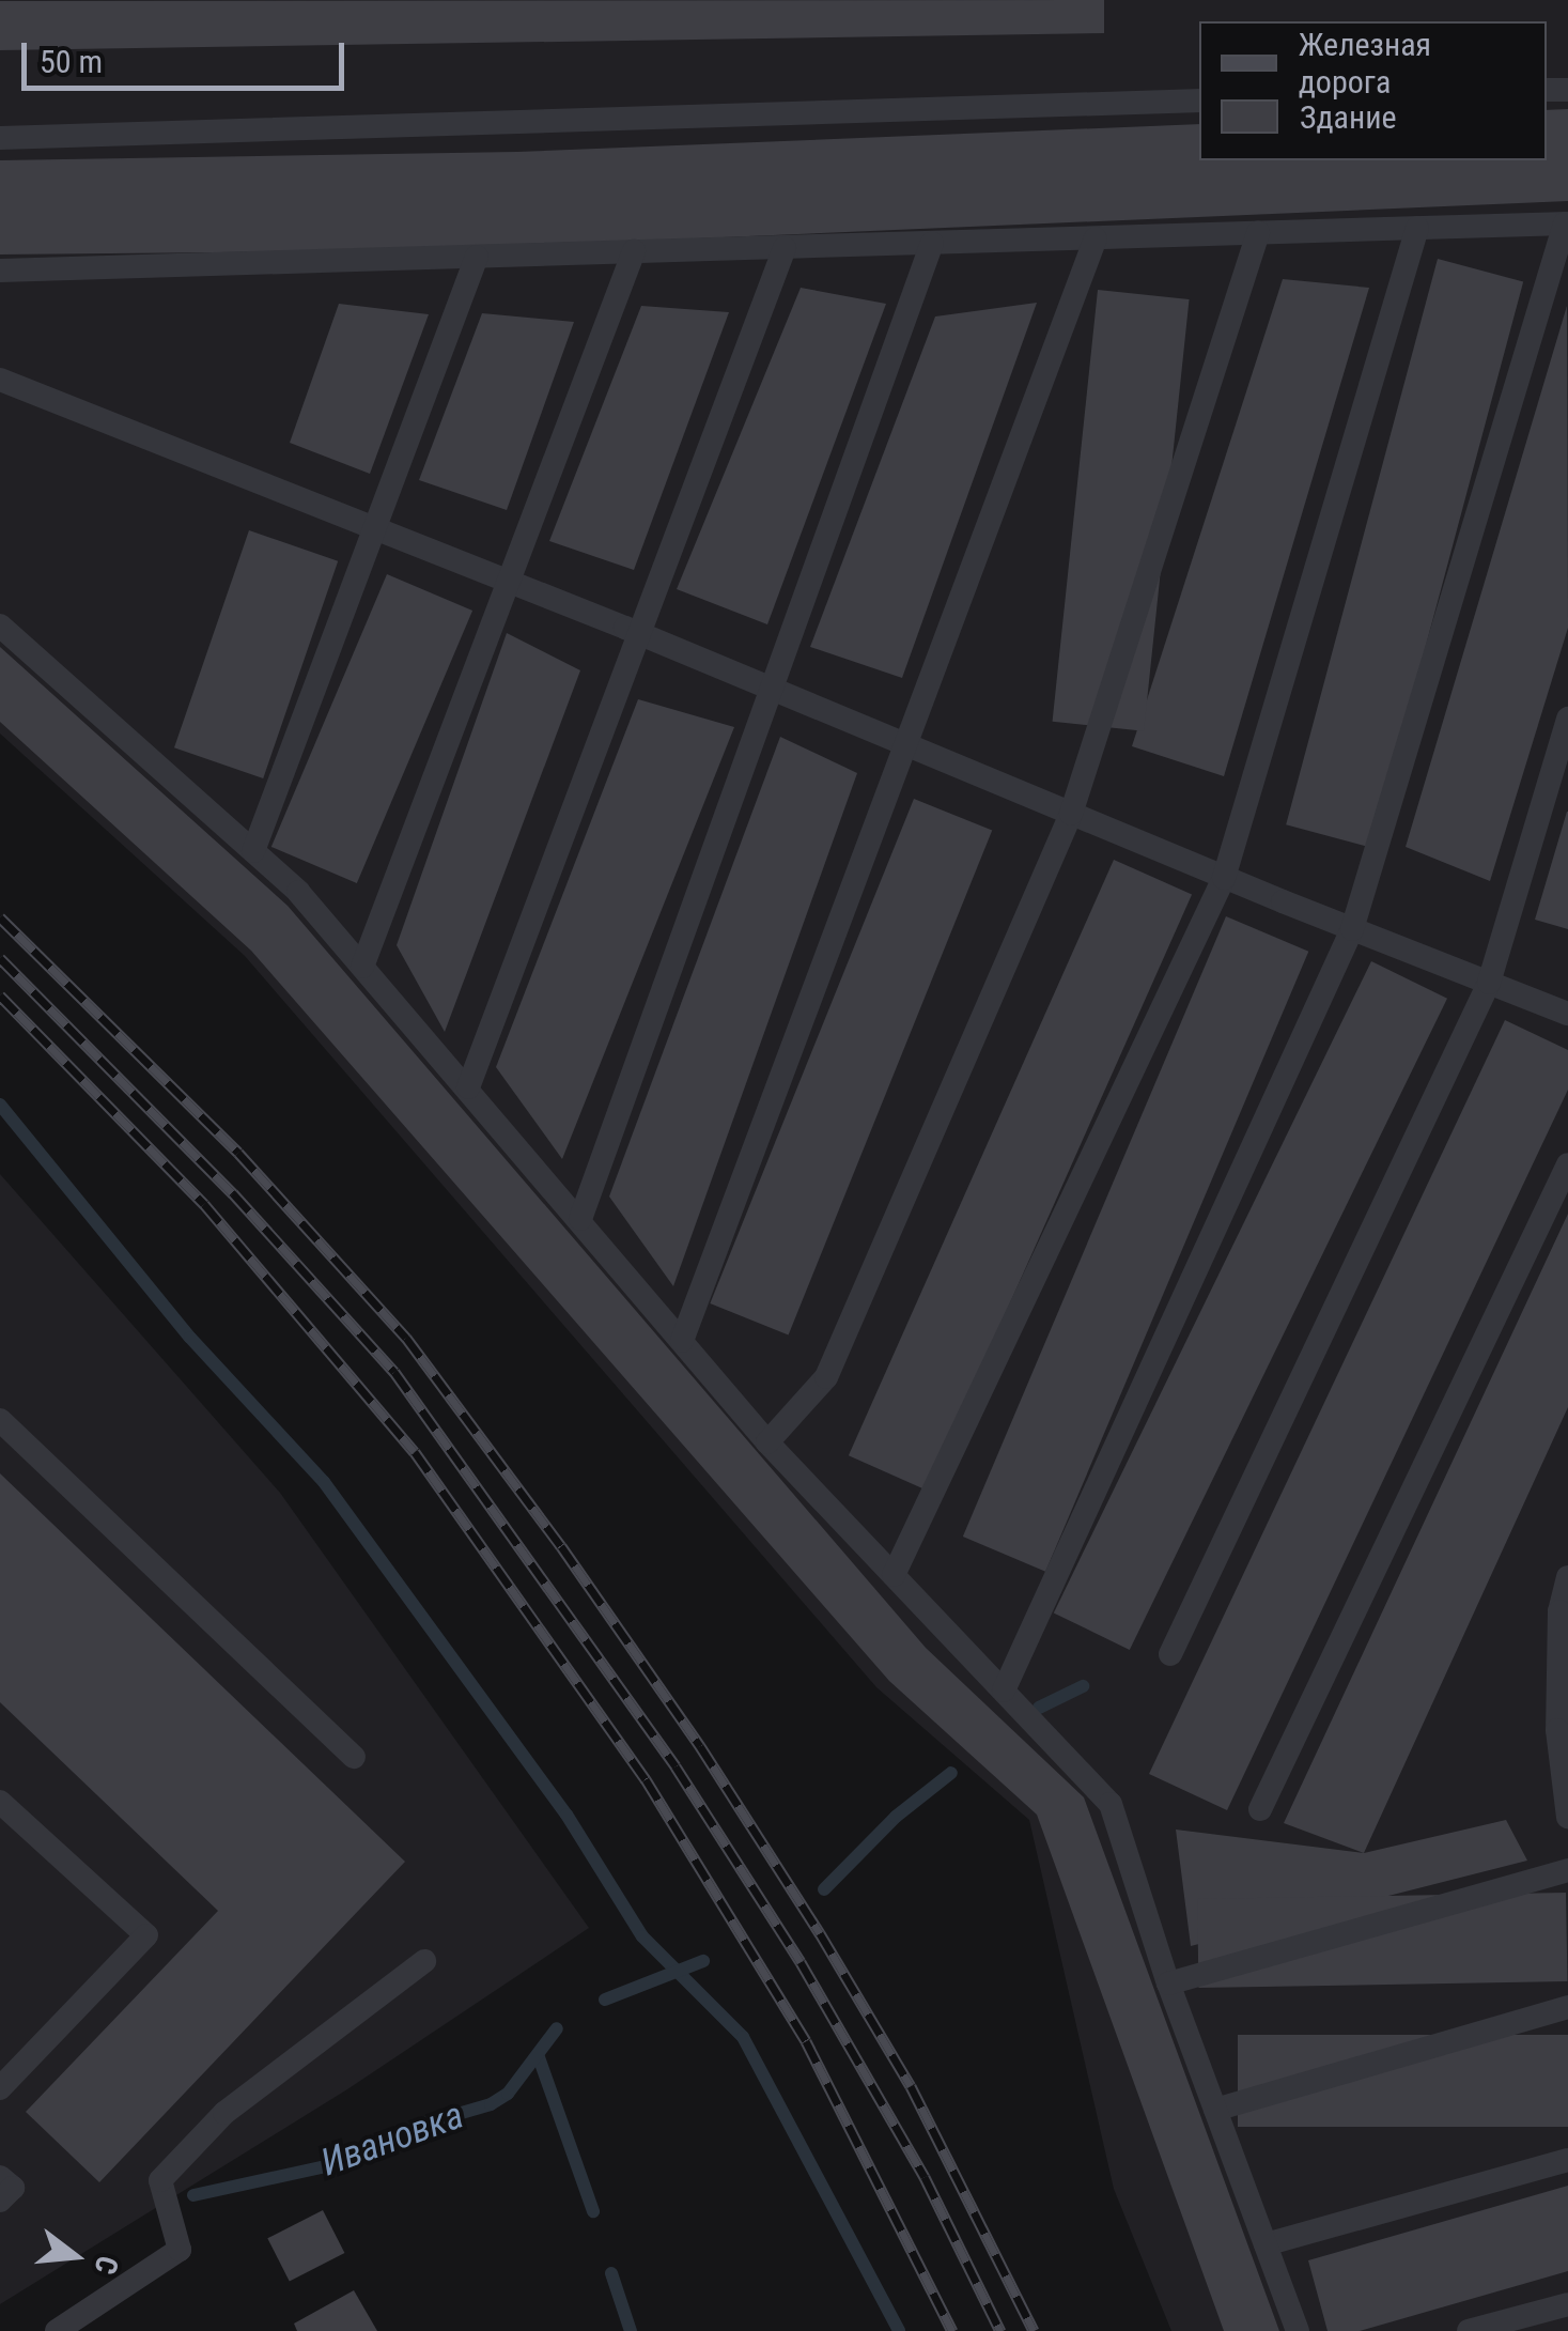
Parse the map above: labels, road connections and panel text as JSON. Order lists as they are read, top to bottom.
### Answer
{
  "water": ["Ивановка"],
  "legend": ["Железная дорога", "Здание"],
  "scale_bar": "50 m",
  "north": "right"
}
